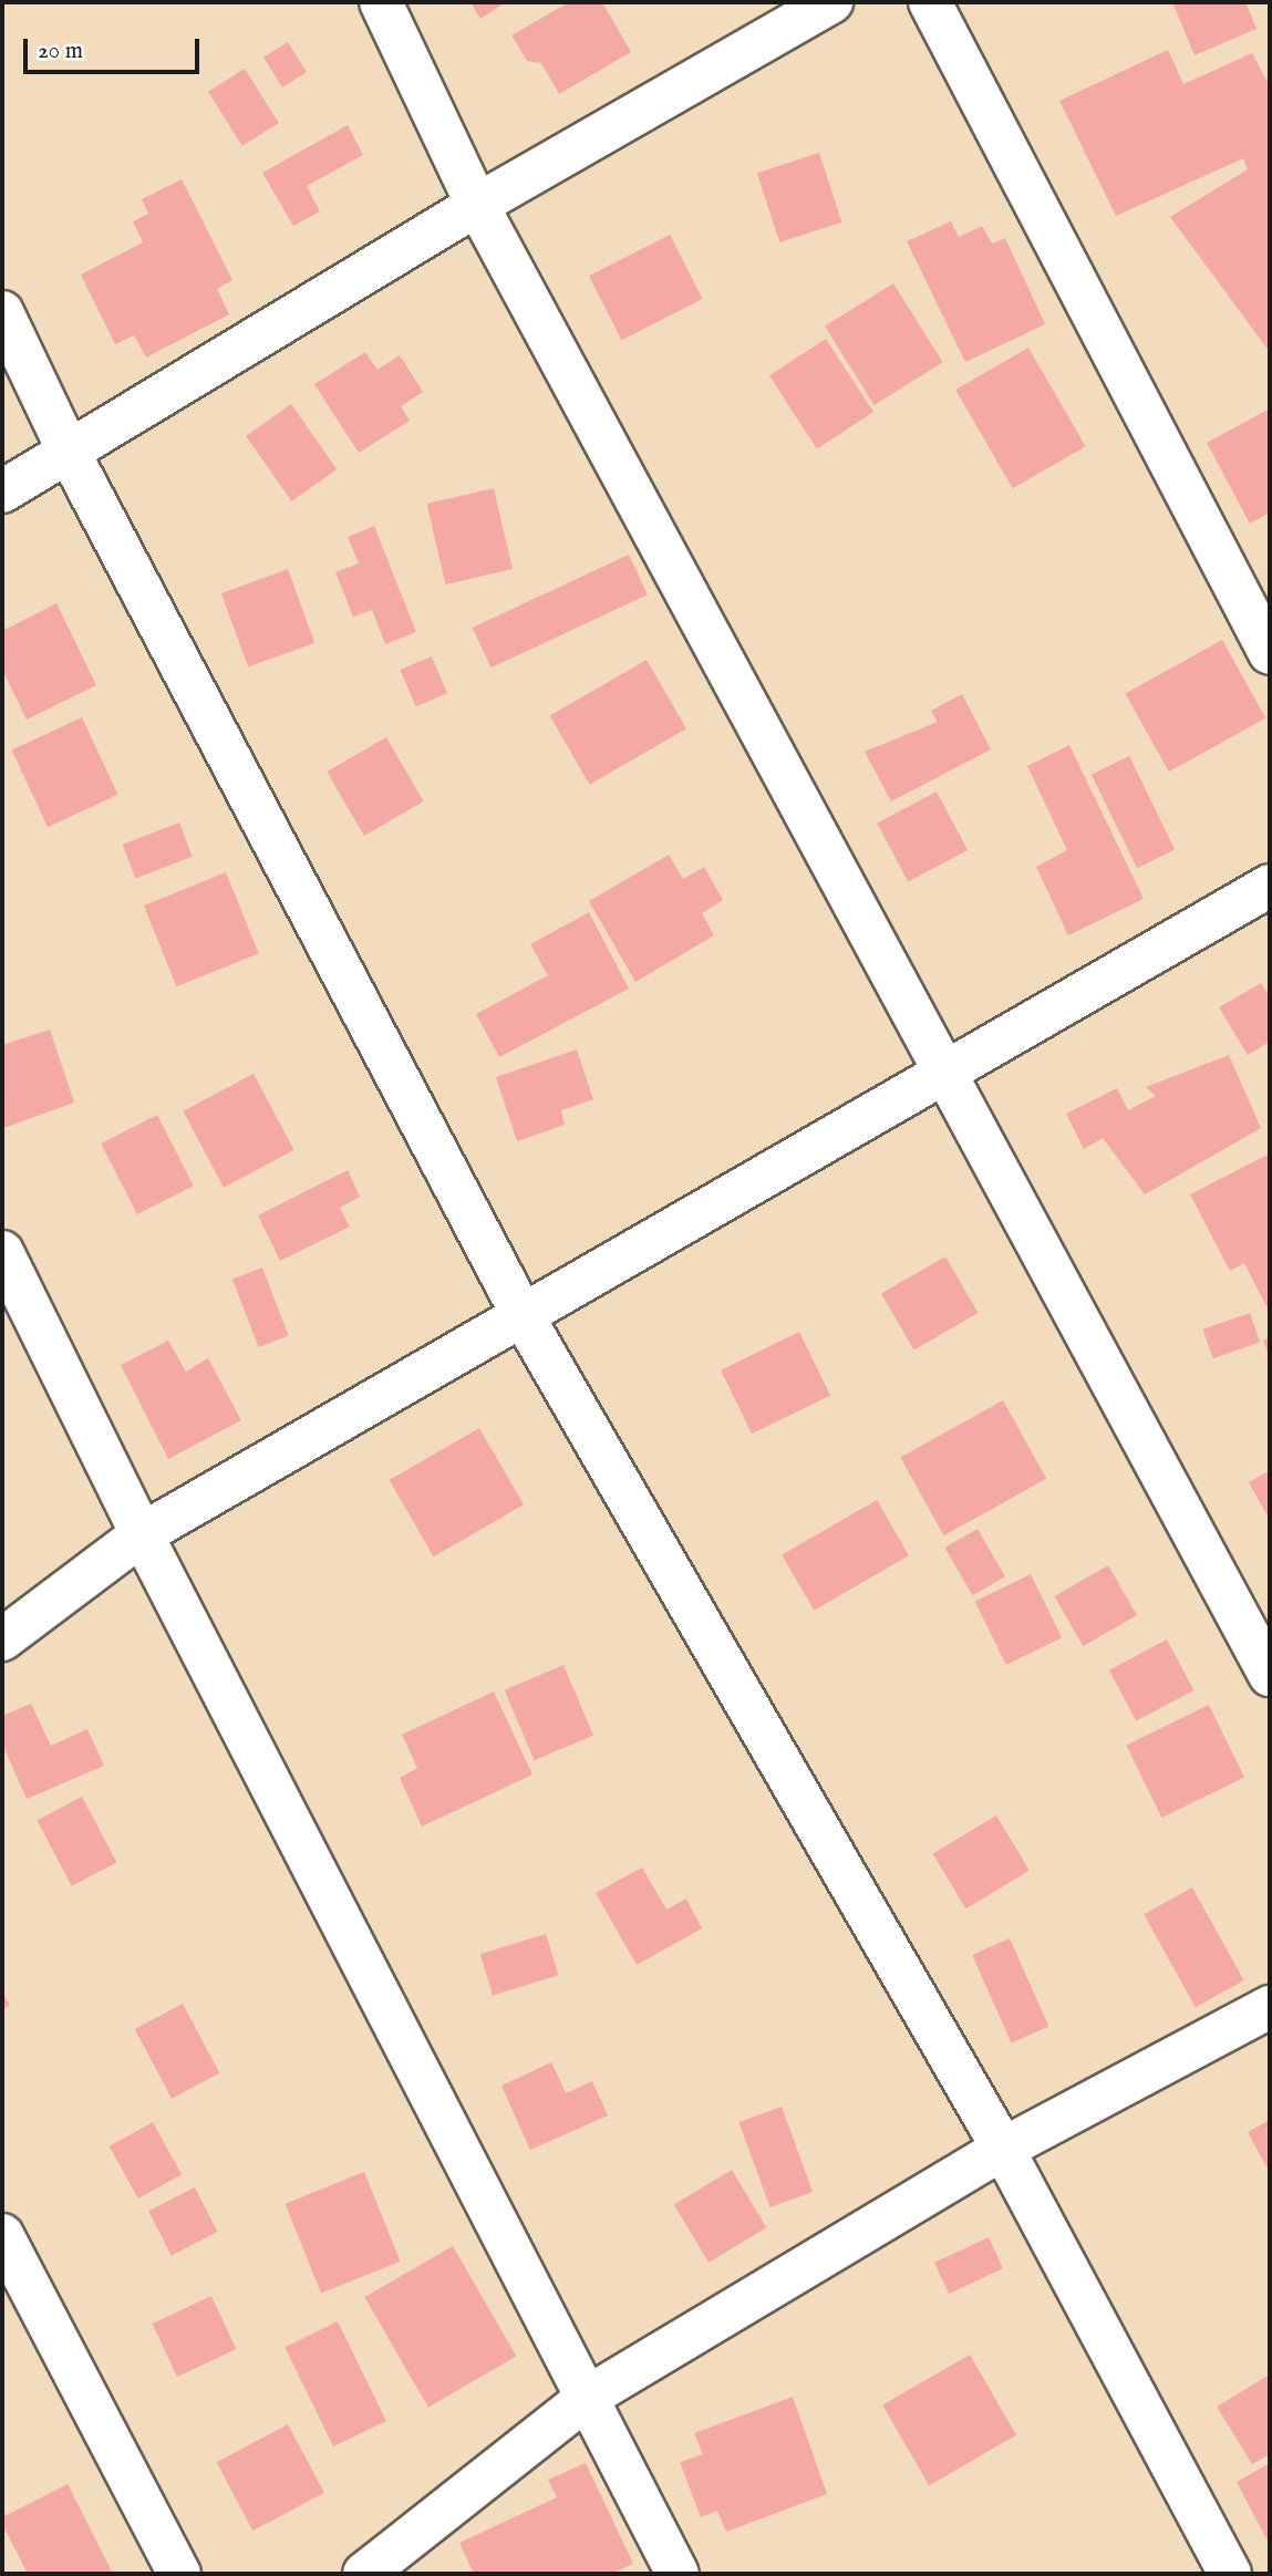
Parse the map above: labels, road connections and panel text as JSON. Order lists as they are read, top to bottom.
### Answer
{
  "scale_bar": "20 m"
}
